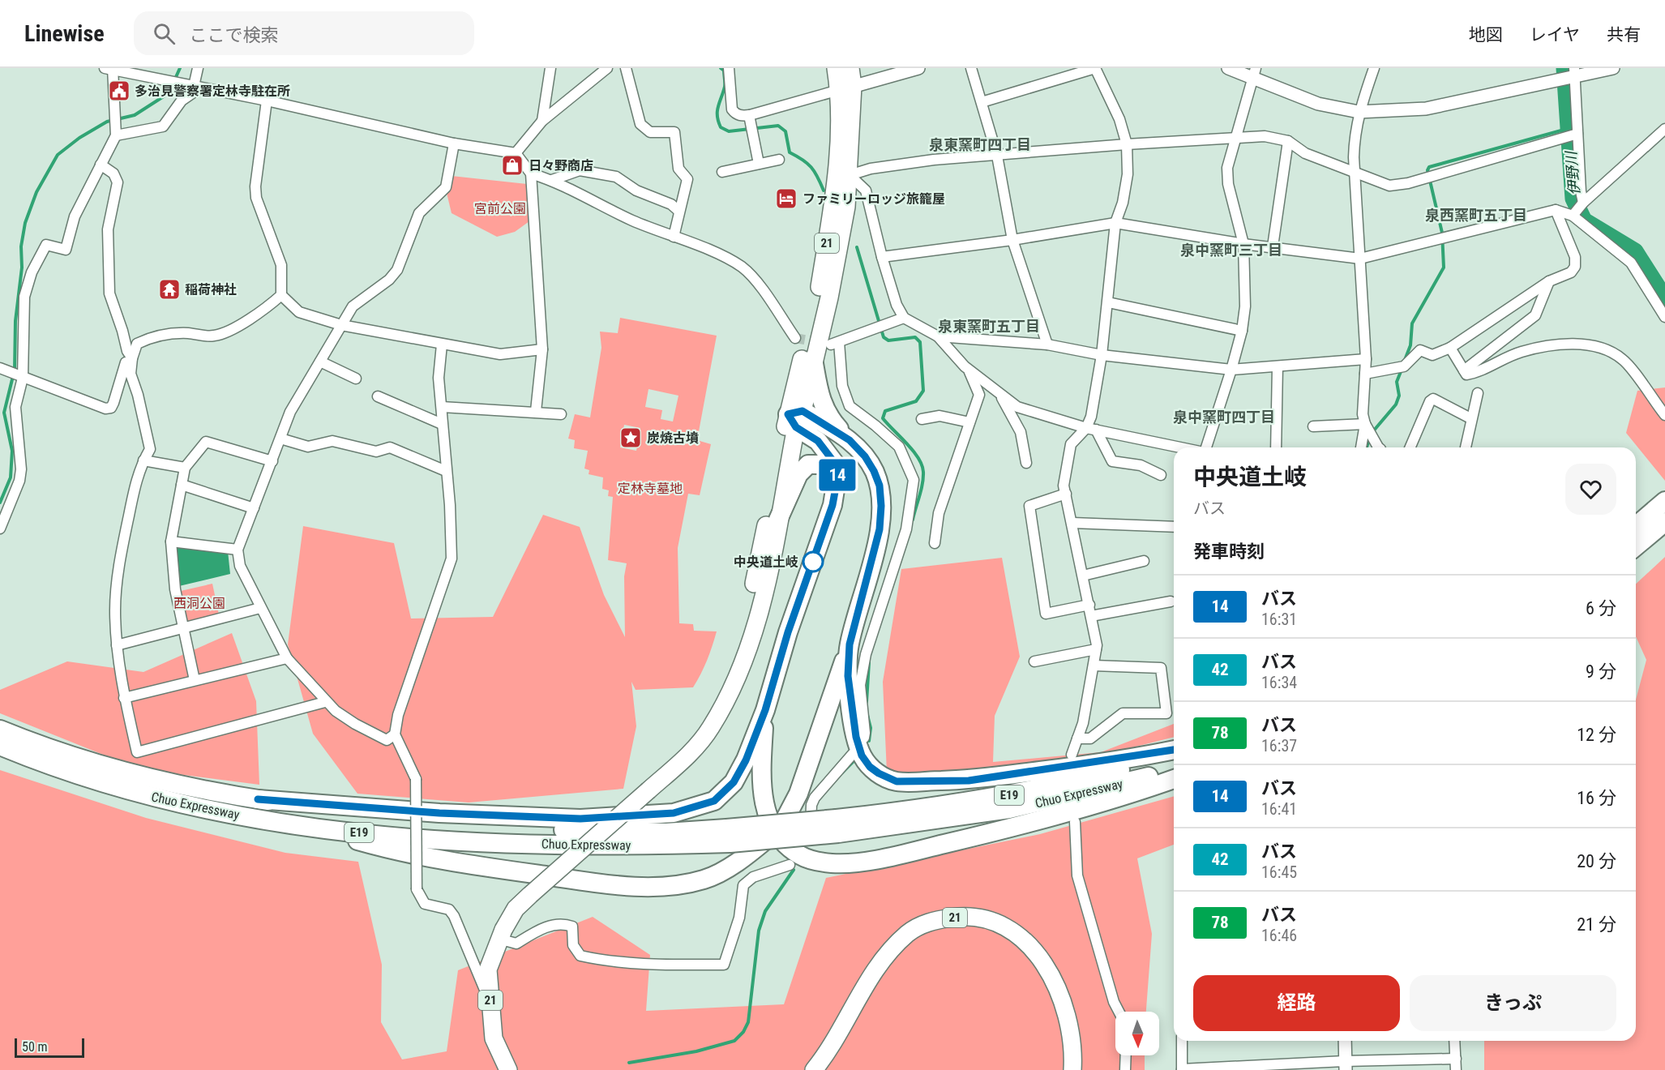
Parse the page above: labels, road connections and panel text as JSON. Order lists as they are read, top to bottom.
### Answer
{
  "streets": {
    "highway": ["21", "Chuo Expressway", "E19"]
  },
  "districts": [
    "泉東窯町四丁目",
    "泉西窯町五丁目",
    "泉中窯町三丁目",
    "泉東窯町五丁目",
    "泉中窯町四丁目"
  ],
  "water": ["伊野川"],
  "parks": ["宮前公園", "定林寺墓地", "西洞公園"],
  "places": {
    "public building": ["多治見警察署定林寺駐在所"],
    "shop": ["日々野商店"],
    "hotel": ["ファミリーロッジ旅籠屋"],
    "temple": ["稲荷神社"],
    "place": ["炭焼古墳"],
    "other": ["中央道土岐"]
  },
  "lines": ["bus line 14"],
  "scale_bar": "50 m",
  "north": "bottom",
  "page": {
    "header": "Linewise",
    "search": "ここで検索",
    "nav": ["地図", "レイヤ", "共有"],
    "on_map": "14",
    "heading": [
      ["中央道土岐", "バス"],
      "発車時刻"
    ],
    "list": [
      {
        "mark": "14",
        "name": "バス",
        "note": "16:31",
        "value": "6 分"
      },
      {
        "mark": "42",
        "name": "バス",
        "note": "16:34",
        "value": "9 分"
      },
      {
        "mark": "78",
        "name": "バス",
        "note": "16:37",
        "value": "12 分"
      },
      {
        "mark": "14",
        "name": "バス",
        "note": "16:41",
        "value": "16 分"
      },
      {
        "mark": "42",
        "name": "バス",
        "note": "16:45",
        "value": "20 分"
      },
      {
        "mark": "78",
        "name": "バス",
        "note": "16:46",
        "value": "21 分"
      }
    ],
    "buttons": ["経路", "きっぷ"],
    "scale": "50 m"
  }
}
